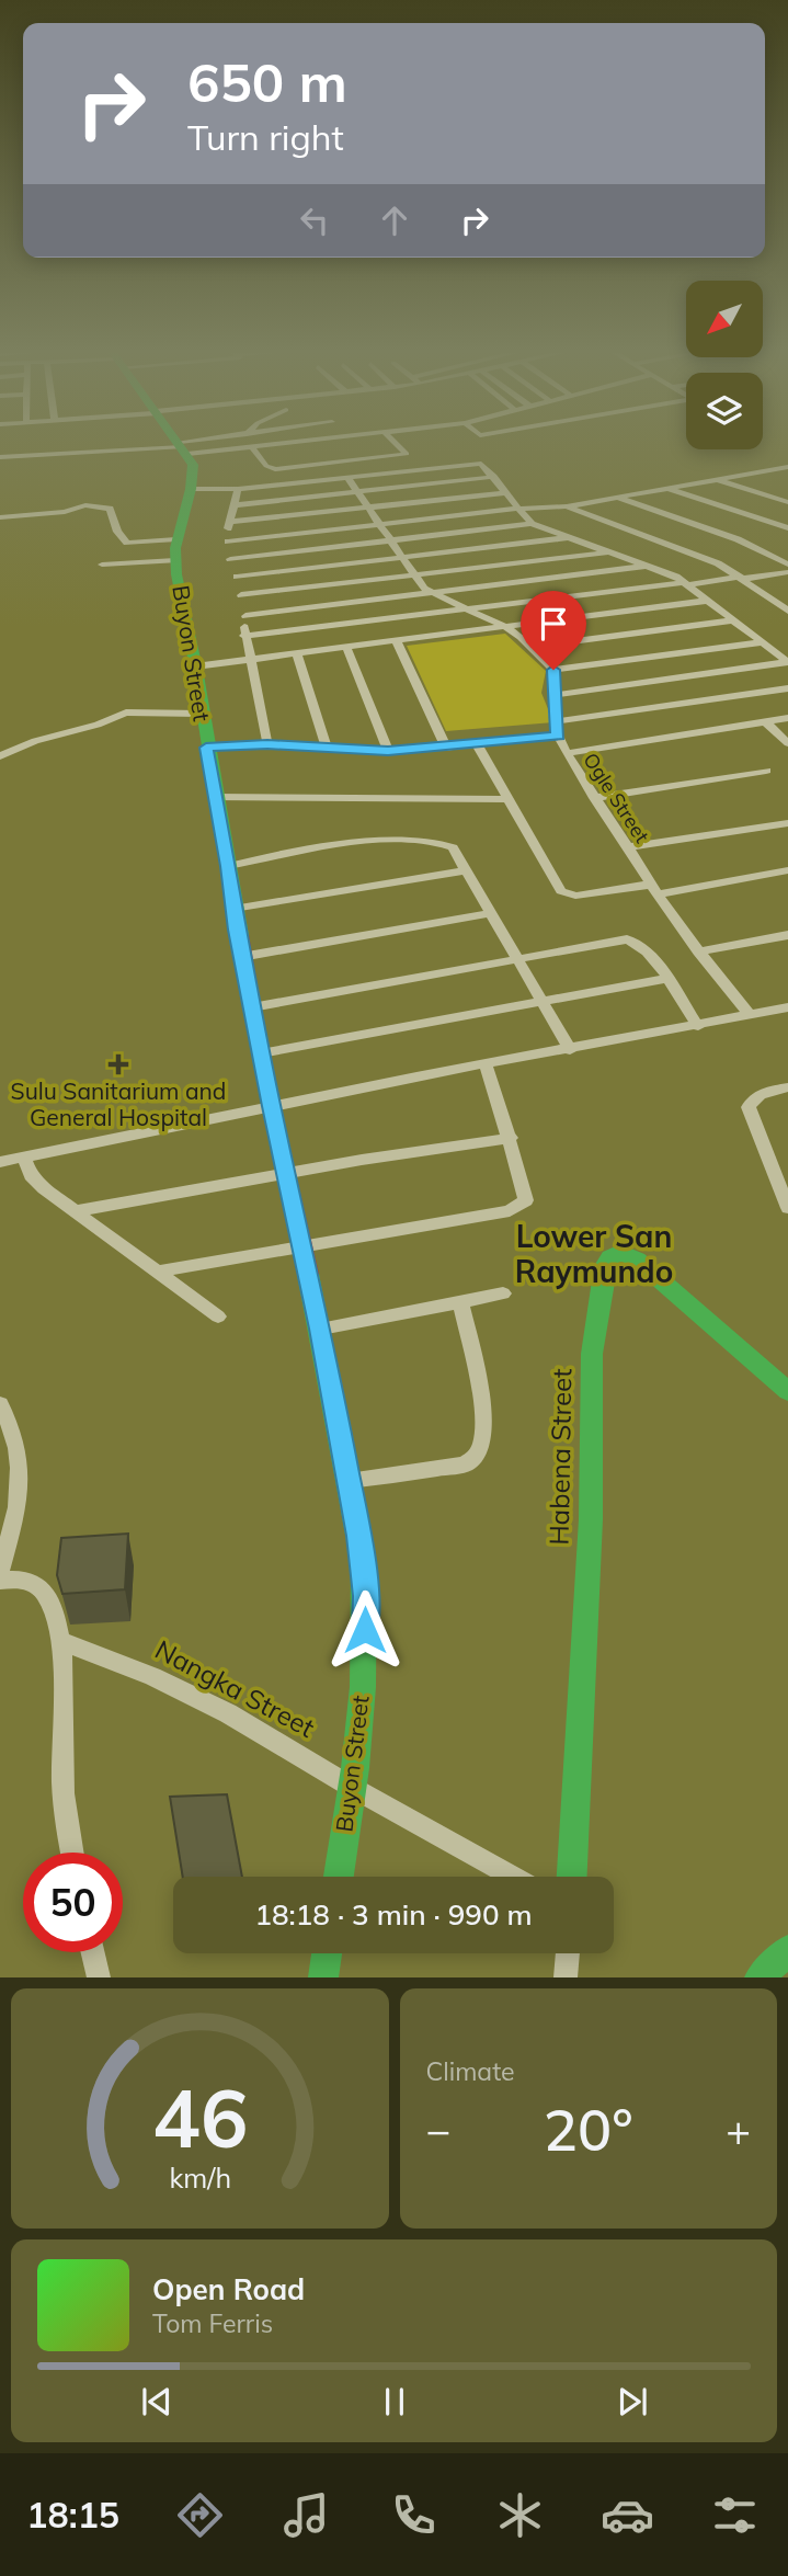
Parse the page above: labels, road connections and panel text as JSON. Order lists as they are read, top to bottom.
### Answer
{
  "streets": {
    "main road": ["Buyon Street", "Habena Street"],
    "street": ["Ogle Street", "Nangka Street"]
  },
  "crossings": [
    ["Buyon Street", "Nangka Street"]
  ],
  "districts": ["Lower San Raymundo"],
  "places": {
    "health": ["Sulu Sanitarium and General Hospital"]
  },
  "north": "bottom left",
  "page": {
    "turn": ["650 m", "Turn right"],
    "limit": "50",
    "trip": "18:18 · 3 min · 990 m",
    "tile": "Climate",
    "heat": ["−", "20°", "+"],
    "song": ["Open Road", "Tom Ferris"],
    "tabs": "18:15",
    "gauge": ["46", "km/h"]
  }
}
